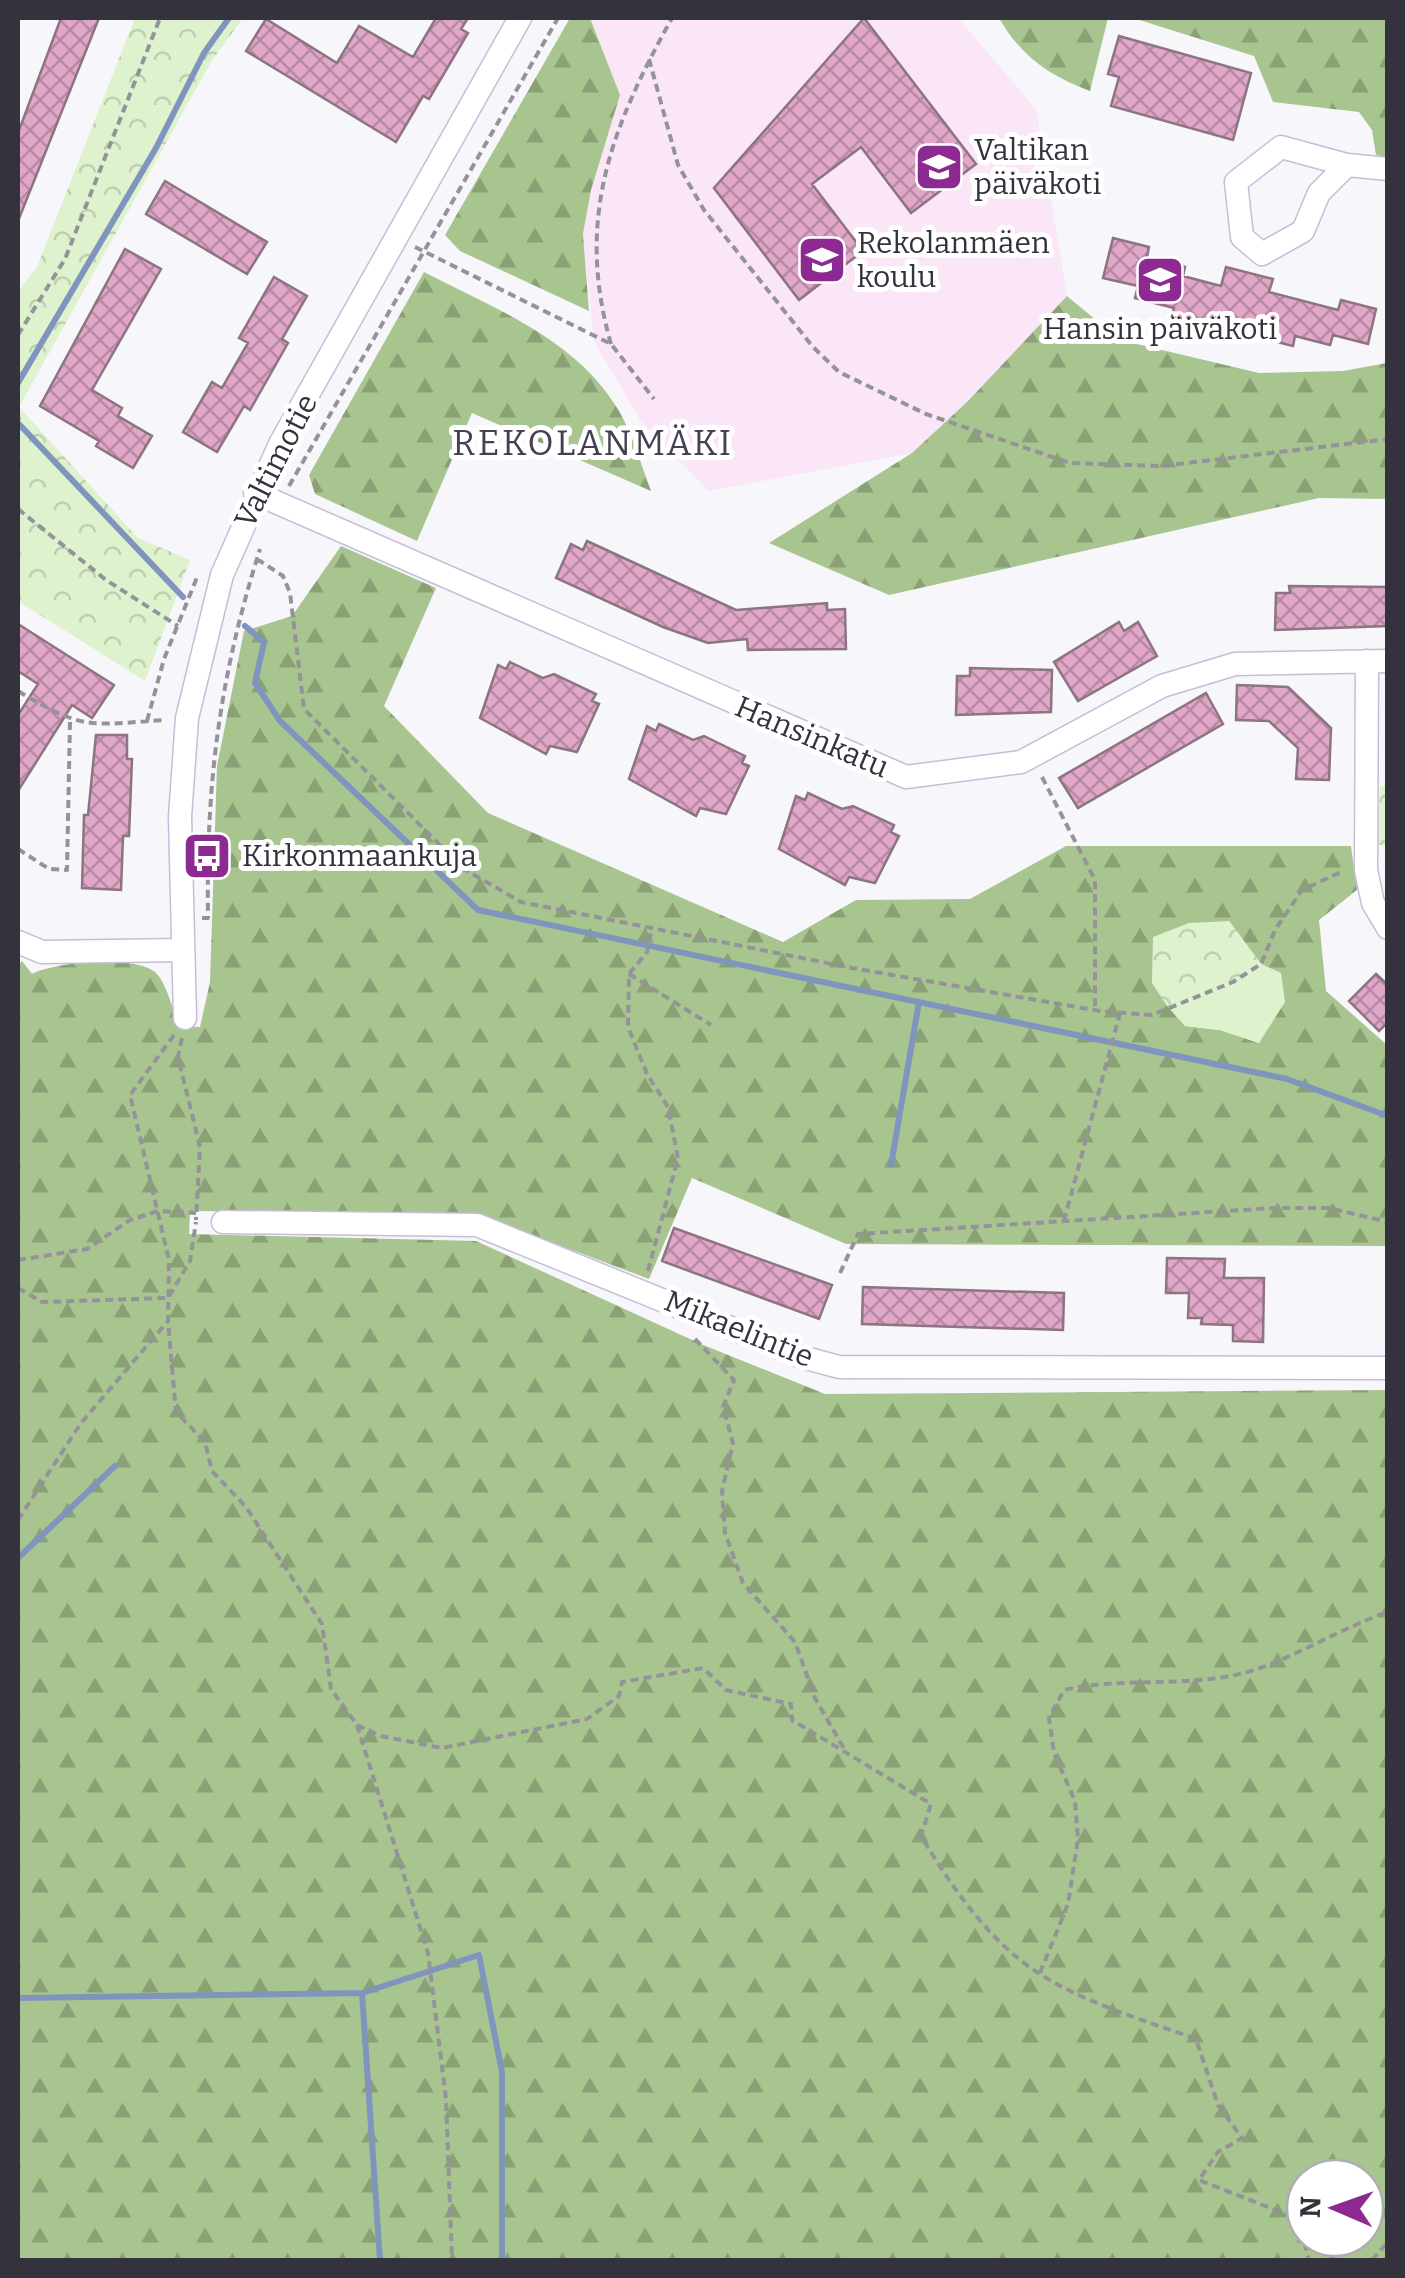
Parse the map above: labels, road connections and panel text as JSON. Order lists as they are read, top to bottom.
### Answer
{
  "streets": {
    "street": ["Valtimotie", "Hansinkatu", "Mikaelintie"]
  },
  "crossings": [
    ["Valtimotie", "Hansinkatu"]
  ],
  "districts": ["REKOLANMÄKI"],
  "places": {
    "school or university": ["Valtikan päiväkoti", "Rekolanmäen koulu", "Hansin päiväkoti"],
    "bus stop": ["Kirkonmaankuja"]
  },
  "north": "left"
}
